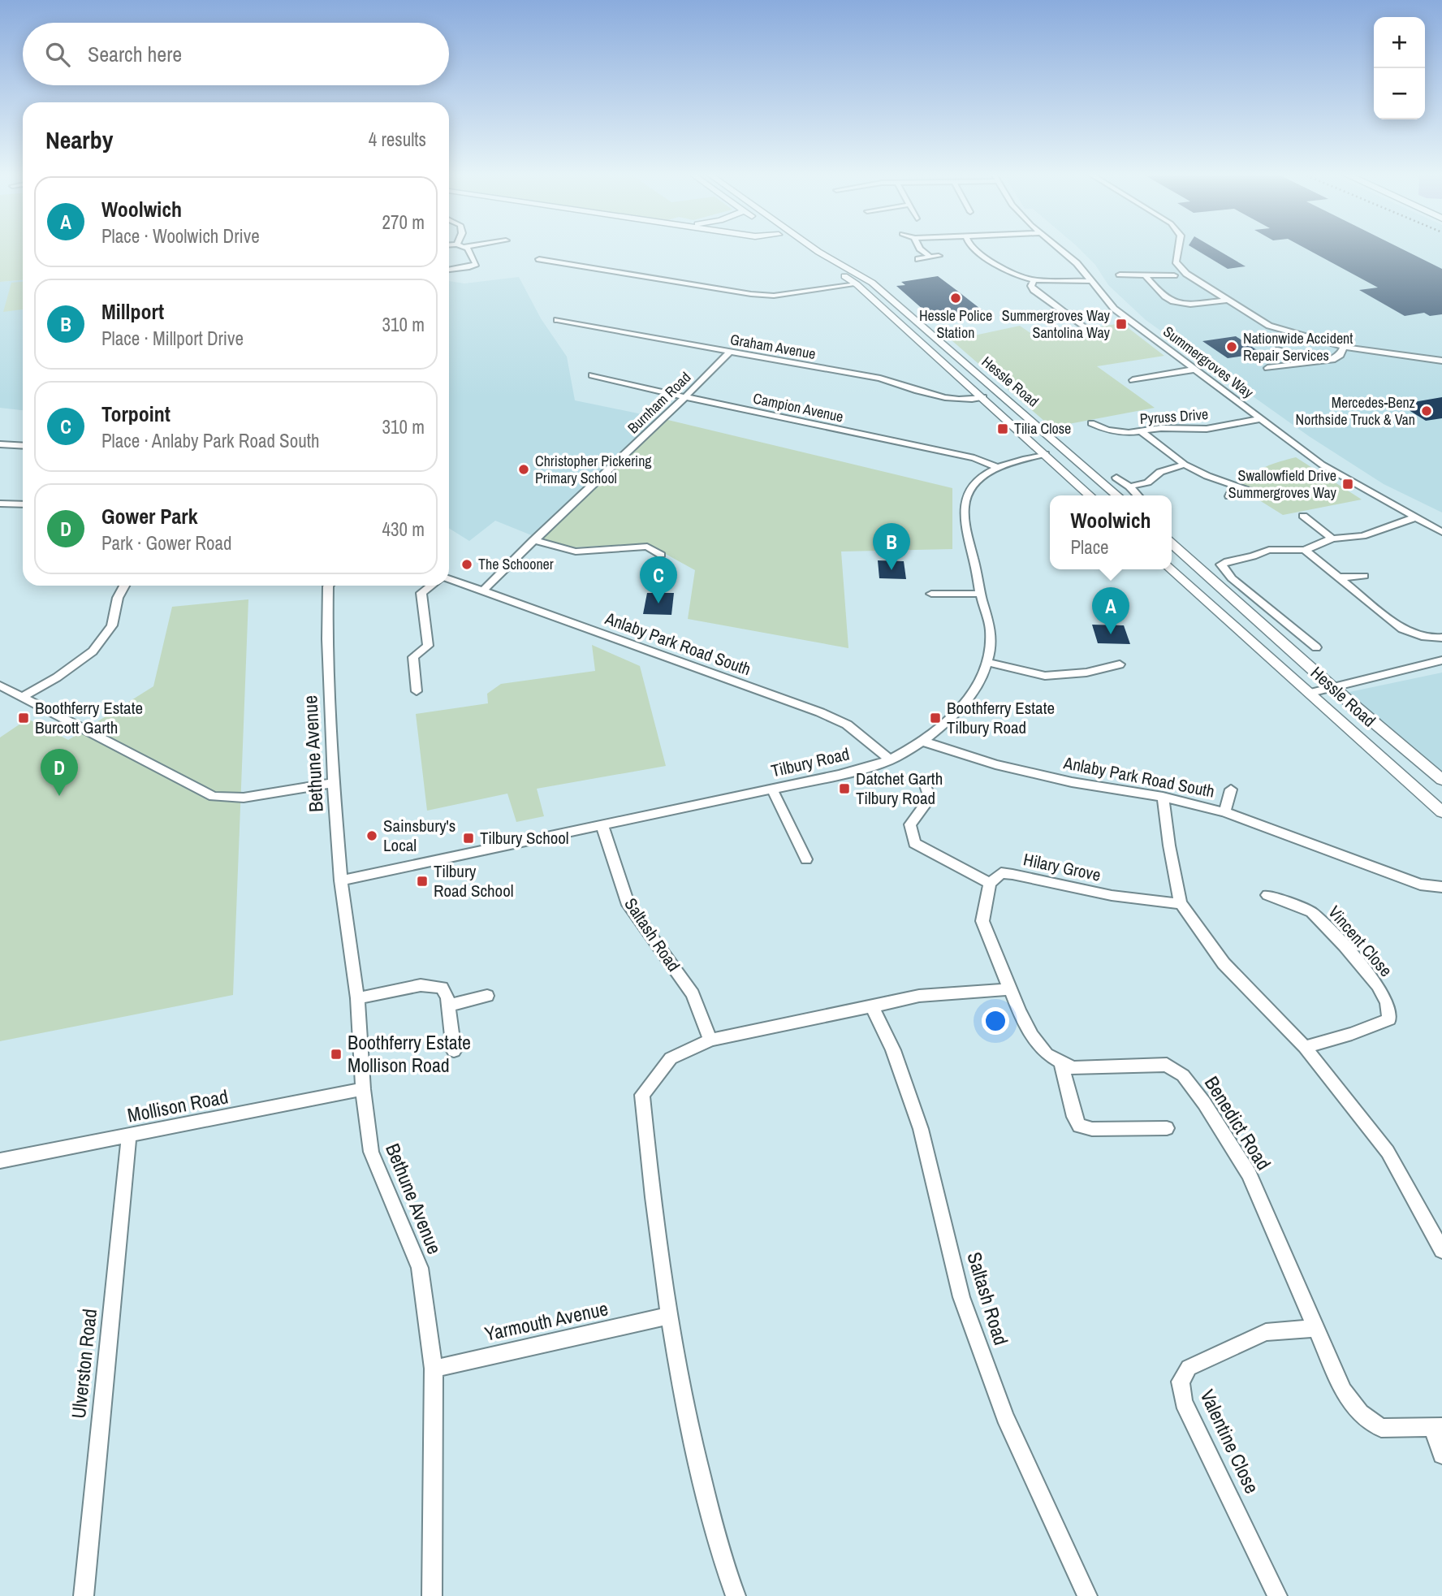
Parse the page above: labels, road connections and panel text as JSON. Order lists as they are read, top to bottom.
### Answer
{
  "streets": {
    "street": [
      "Graham Avenue",
      "Summergroves Way",
      "Hessle Road",
      "Burnham Road",
      "Campion Avenue",
      "Pyruss Drive",
      "Anlaby Park Road South",
      "Bethune Avenue",
      "Tilbury Road",
      "Hilary Grove",
      "Saltash Road",
      "Vincent Close",
      "Mollison Road",
      "Benedict Road",
      "Yarmouth Avenue",
      "Ulverston Road",
      "Valentine Close"
    ]
  },
  "crossings": [
    ["Graham Avenue", "Hessle Road"],
    ["Graham Avenue", "Burnham Road"],
    ["Summergroves Way", "Pyruss Drive"],
    ["Hessle Road", "Tilbury Road"],
    ["Burnham Road", "Campion Avenue"],
    ["Burnham Road", "Anlaby Park Road South"],
    ["Campion Avenue", "Tilbury Road"],
    ["Anlaby Park Road South", "Tilbury Road"],
    ["Bethune Avenue", "Tilbury Road"],
    ["Bethune Avenue", "Mollison Road"],
    ["Bethune Avenue", "Yarmouth Avenue"],
    ["Tilbury Road", "Saltash Road"],
    ["Hilary Grove", "Benedict Road"],
    ["Mollison Road", "Ulverston Road"],
    ["Benedict Road", "Valentine Close"]
  ],
  "places": {
    "other": [
      "Hessle Police Station",
      "Nationwide Accident Repair Services",
      "Mercedes-Benz Northside Truck & Van",
      "Christopher Pickering Primary School",
      "The Schooner",
      "Sainsbury's Local"
    ],
    "transit": [
      "Summergroves Way Santolina Way",
      "Tilia Close",
      "Swallowfield Drive Summergroves Way",
      "Boothferry Estate Burcott Garth",
      "Boothferry Estate Tilbury Road",
      "Datchet Garth Tilbury Road",
      "Tilbury School",
      "Tilbury Road School",
      "Boothferry Estate Mollison Road"
    ]
  },
  "page": {
    "map_buttons": ["+", "−"],
    "search": "Search here",
    "heading": ["Nearby", "4 results"],
    "list": [
      {
        "mark": "A",
        "name": "Woolwich",
        "note": "Place · Woolwich Drive",
        "value": "270 m"
      },
      {
        "mark": "B",
        "name": "Millport",
        "note": "Place · Millport Drive",
        "value": "310 m"
      },
      {
        "mark": "C",
        "name": "Torpoint",
        "note": "Place · Anlaby Park Road South",
        "value": "310 m"
      },
      {
        "mark": "D",
        "name": "Gower Park",
        "note": "Park · Gower Road",
        "value": "430 m"
      }
    ],
    "popup": ["Woolwich", "Place"],
    "pins": [
      "B",
      "C",
      "A",
      "D"
    ]
  }
}
